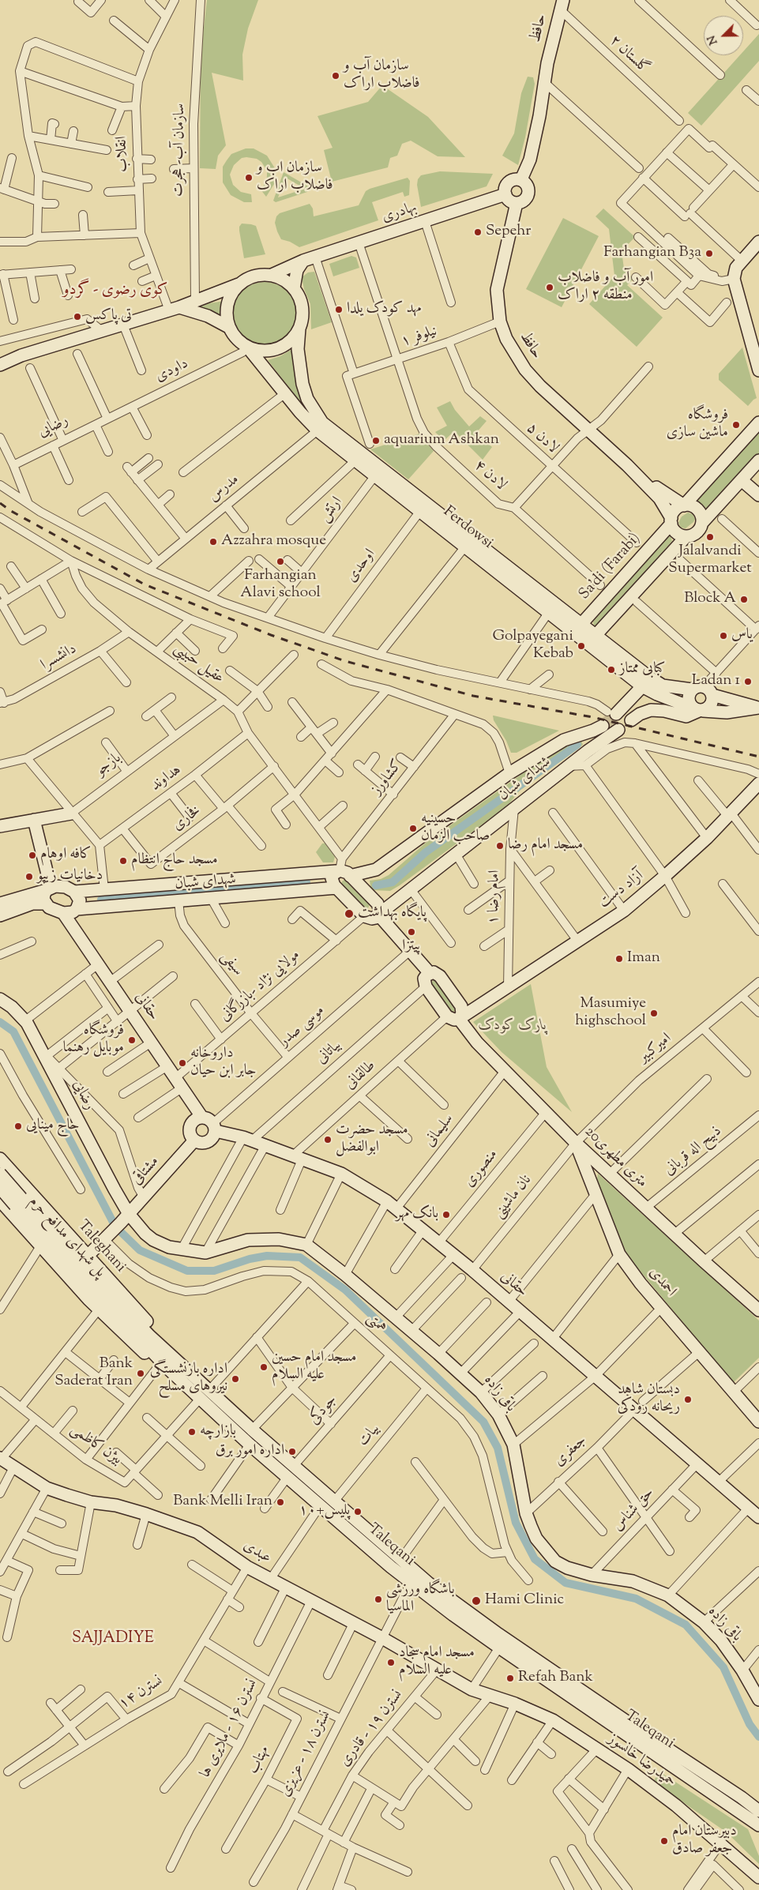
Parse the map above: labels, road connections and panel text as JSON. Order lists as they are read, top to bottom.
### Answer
{
  "streets": {
    "street": [
      "حافظ",
      "گلستان ۲",
      "سازمان آب- هجرت",
      "انقلاب",
      "بهادری",
      "نیلوفر ۱",
      "داودی",
      "رضایی",
      "لادن ۵",
      "لادن ۴",
      "مدرس",
      "ارتش",
      "Ferdowsi",
      "اوحدی",
      "Sa'di (Farabi)",
      "دانشسرا",
      "عقیل حبیبی",
      "بازجو",
      "کشاورز",
      "هداوند",
      "شهدای شبان",
      "فخاری",
      "آزاد دست",
      "امام رضا ۱",
      "سیفی",
      "مولایی نژاد -بازرگانی",
      "حقانی",
      "موسی صدر",
      "امیرکبیر",
      "بیاتانی",
      "طالقانی",
      "سلیمانی",
      "ذبیح اله قربانی",
      "20متری مطهری",
      "منصوری",
      "مشتاقی",
      "نان ماشینی",
      "پل شهدای مدافع حرم",
      "Taleghani",
      "احمدی",
      "همتی",
      "باقی زاده",
      "جودکی",
      "بیات",
      "بیژن کاظمی",
      "جعفری",
      "حق شناس",
      "Taleqani",
      "عبدی",
      "نسترن ۱۴",
      "نسترن ۱۶ - ملایری ها",
      "نسترن ۱۹ - قادری",
      "نسترن ۱۸ - عزیزی",
      "مهتاب",
      "حمیدرضا خانسوز"
    ]
  },
  "crossings": [
    ["حافظ", "گلستان ۲"],
    ["حافظ", "بهادری"],
    ["حافظ", "نیلوفر ۱"],
    ["بهادری", "داودی"],
    ["بهادری", "لادن ۴"],
    ["بهادری", "Ferdowsi"],
    ["نیلوفر ۱", "لادن ۵"],
    ["نیلوفر ۱", "لادن ۴"],
    ["داودی", "رضایی"],
    ["داودی", "Ferdowsi"],
    ["رضایی", "مشتاقی"],
    ["رضایی", "باقی زاده"],
    ["مدرس", "Ferdowsi"],
    ["ارتش", "Ferdowsi"],
    ["Ferdowsi", "اوحدی"],
    ["Ferdowsi", "Sa'di (Farabi)"],
    ["دانشسرا", "عقیل حبیبی"],
    ["عقیل حبیبی", "بازجو"],
    ["عقیل حبیبی", "کشاورز"],
    ["عقیل حبیبی", "هداوند"],
    ["عقیل حبیبی", "شهدای شبان"],
    ["عقیل حبیبی", "فخاری"],
    ["کشاورز", "شهدای شبان"],
    ["هداوند", "فخاری"],
    ["شهدای شبان", "امام رضا ۱"],
    ["شهدای شبان", "سیفی"],
    ["شهدای شبان", "حقانی"],
    ["آزاد دست", "امام رضا ۱"],
    ["آزاد دست", "20متری مطهری"],
    ["سیفی", "مولایی نژاد -بازرگانی"],
    ["سیفی", "موسی صدر"],
    ["مولایی نژاد -بازرگانی", "حقانی"],
    ["حقانی", "موسی صدر"],
    ["حقانی", "بیاتانی"],
    ["حقانی", "طالقانی"],
    ["حقانی", "سلیمانی"],
    ["حقانی", "منصوری"],
    ["حقانی", "مشتاقی"],
    ["حقانی", "نان ماشینی"],
    ["حقانی", "جعفری"],
    ["حقانی", "حق شناس"],
    ["موسی صدر", "مشتاقی"],
    ["امیرکبیر", "20متری مطهری"],
    ["امیرکبیر", "نان ماشینی"],
    ["امیرکبیر", "احمدی"],
    ["بیاتانی", "باقی زاده"],
    ["سلیمانی", "20متری مطهری"],
    ["سلیمانی", "باقی زاده"],
    ["ذبیح اله قربانی", "20متری مطهری"],
    ["20متری مطهری", "منصوری"],
    ["20متری مطهری", "نان ماشینی"],
    ["20متری مطهری", "احمدی"],
    ["مشتاقی", "Taleghani"],
    ["مشتاقی", "همتی"],
    ["مشتاقی", "باقی زاده"],
    ["نان ماشینی", "احمدی"],
    ["پل شهدای مدافع حرم", "Taleqani"],
    ["Taleghani", "Taleqani"],
    ["همتی", "جودکی"],
    ["همتی", "بیات"],
    ["باقی زاده", "جعفری"],
    ["باقی زاده", "حق شناس"],
    ["جودکی", "Taleqani"],
    ["بیات", "Taleqani"],
    ["بیژن کاظمی", "Taleqani"],
    ["Taleqani", "نسترن ۱۸ - عزیزی"],
    ["عبدی", "نسترن ۱۴"],
    ["عبدی", "نسترن ۱۶ - ملایری ها"],
    ["عبدی", "نسترن ۱۹ - قادری"],
    ["عبدی", "نسترن ۱۸ - عزیزی"],
    ["عبدی", "حمیدرضا خانسوز"],
    ["نسترن ۱۶ - ملایری ها", "مهتاب"]
  ],
  "districts": ["کوی رضوی - گردو", "SAJJADIYE"],
  "parks": ["پارک کودک"],
  "places": [
    "سازمان آب و فاضلاب اراک",
    "سازمان اب و فاضلاب اراک",
    "Sepehr",
    "Farhangian B3a",
    "امور آب و فاضلاب منطقه ۲ اراک",
    "مهد کودک یلدا",
    "تی پاکس",
    "فروشگاه ماشین سازی",
    "aquarium Ashkan",
    "Jalalvandi Supermarket",
    "Azzahra mosque",
    "Farhangian Alavi school",
    "Block A",
    "یاس",
    "Golpayegani Kebab",
    "کبابی ممتاز",
    "Ladan 1",
    "حسینیه صاحب الزمان",
    "مسجد امام رضا",
    "کافه اوهام",
    "مسجد حاج انتظام",
    "دخانیات زیپو",
    "پایگاه بهداشت",
    "پیتزا",
    "Iman",
    "Masumiye highschool",
    "فروشگاه موبایل رهنما",
    "داروخانه جابر ابن حیان",
    "حاج مینایی",
    "مسجد حضرت ابوالفضل",
    "بانک مهر",
    "مسجد امام حسین علیه السلام",
    "Bank Saderat Iran",
    "اداره بازنشستگی نیروهای مسلح",
    "دبستان شاهد ریحانه رودکی",
    "بازارچه",
    "اداره امور برق",
    "Bank Melli Iran",
    "پلیس+۱۰",
    "باشگاه ورزشی الماسیا",
    "Hami Clinic",
    "مسجد امام سجاد علیه السلام",
    "Refah Bank",
    "دبیرستان امام جعفر صادق"
  ],
  "north": "bottom left"
}
